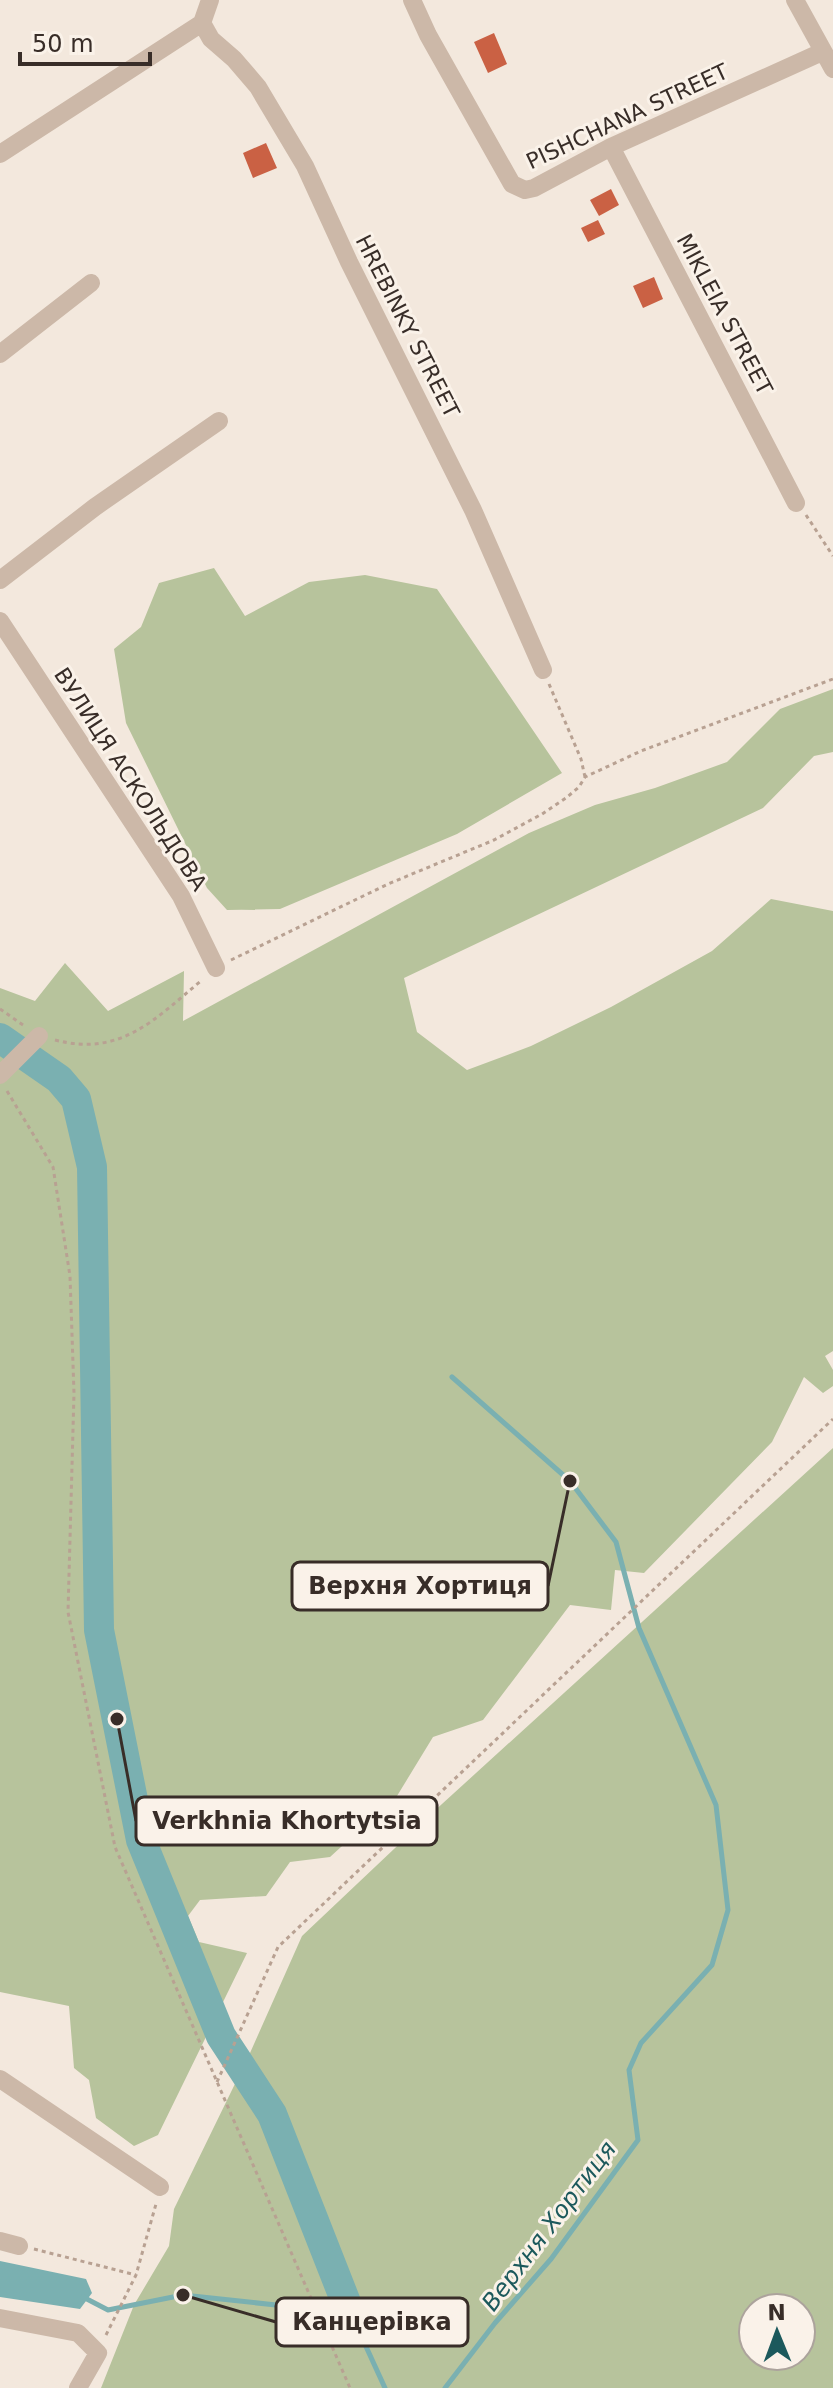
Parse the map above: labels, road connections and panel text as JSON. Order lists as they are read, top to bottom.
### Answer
{
  "streets": {
    "street": [
      "PISHCHANA STREET",
      "MIKLEIA STREET",
      "HREBINKY STREET",
      "ВУЛИЦЯ АСКОЛЬДОВА"
    ]
  },
  "crossings": [
    ["PISHCHANA STREET", "MIKLEIA STREET"]
  ],
  "water": ["Верхня Хортиця"],
  "places": ["Верхня Хортиця", "Verkhnia Khortytsia", "Канцерівка"],
  "scale_bar": "50 m",
  "north": "top"
}
